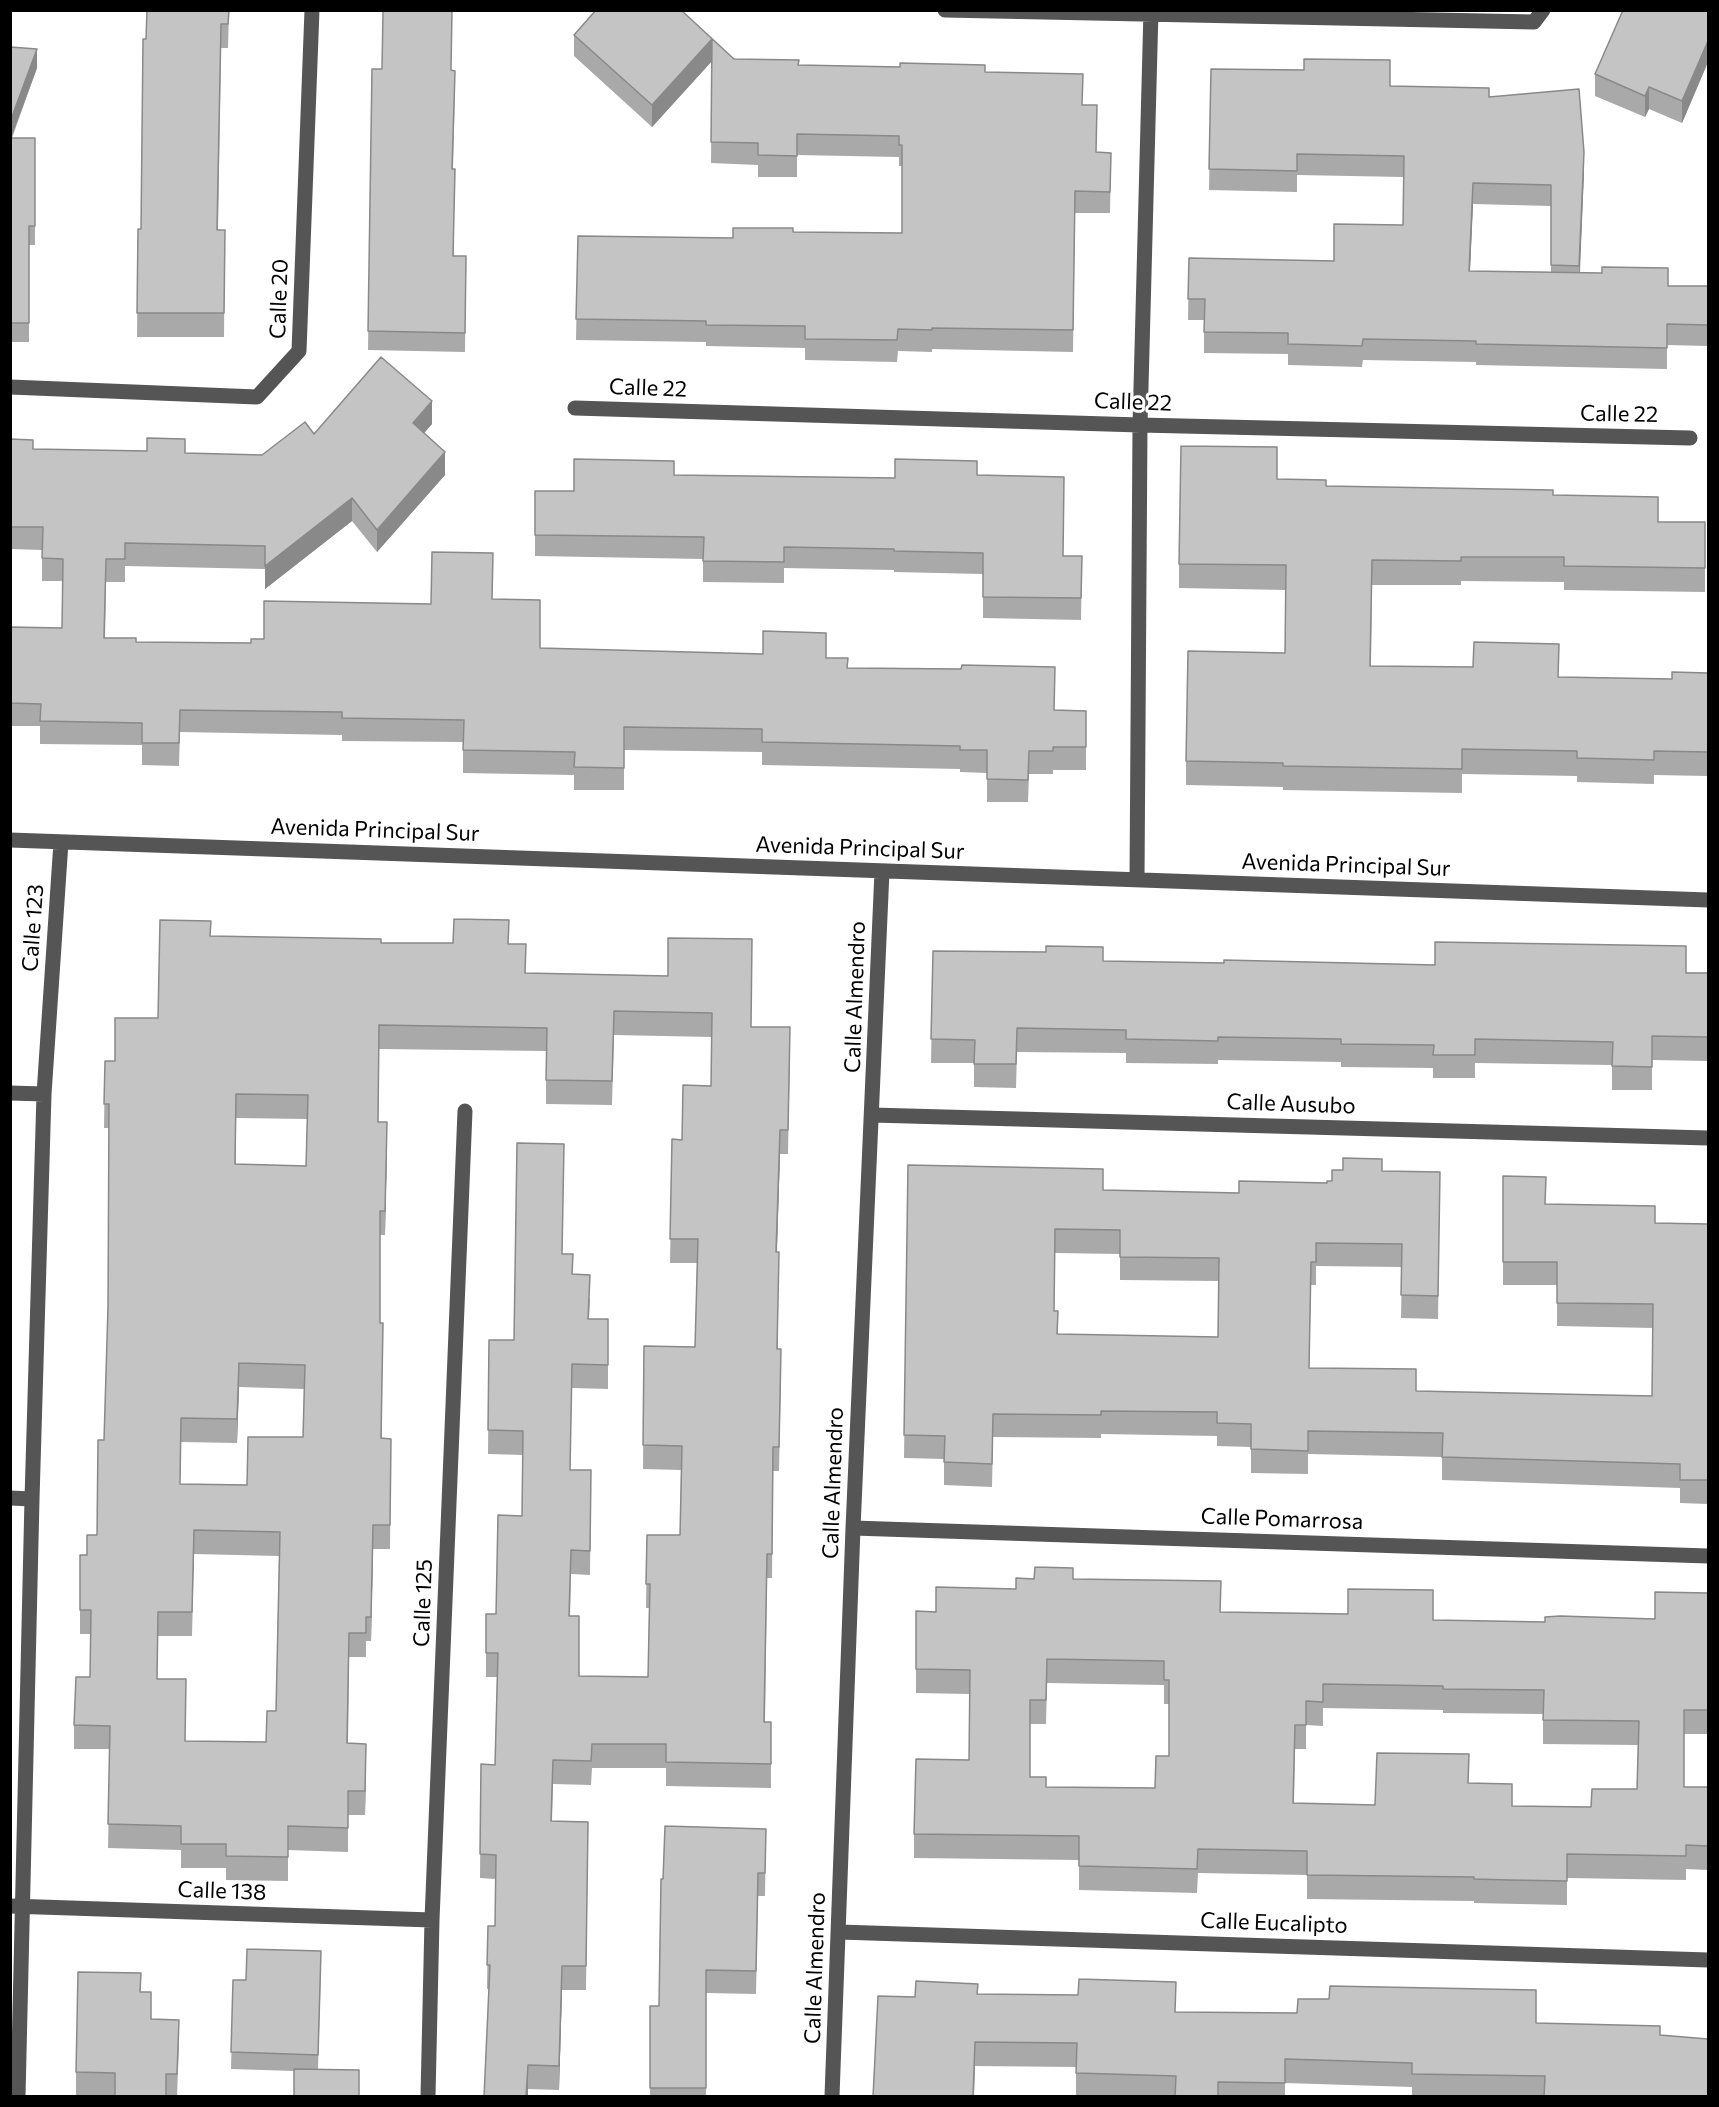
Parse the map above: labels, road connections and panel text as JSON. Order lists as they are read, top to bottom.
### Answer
{
  "streets": {
    "street": [
      "Calle 20",
      "Calle 22",
      "Avenida Principal Sur",
      "Calle 123",
      "Calle Almendro",
      "Calle Ausubo",
      "Calle Pomarrosa",
      "Calle 125",
      "Calle 138",
      "Calle Eucalipto"
    ]
  },
  "crossings": [
    ["Avenida Principal Sur", "Calle 123"],
    ["Avenida Principal Sur", "Calle Almendro"],
    ["Calle 123", "Calle 138"],
    ["Calle Almendro", "Calle Ausubo"],
    ["Calle Almendro", "Calle Pomarrosa"],
    ["Calle Almendro", "Calle Eucalipto"],
    ["Calle 125", "Calle 138"]
  ]
}
